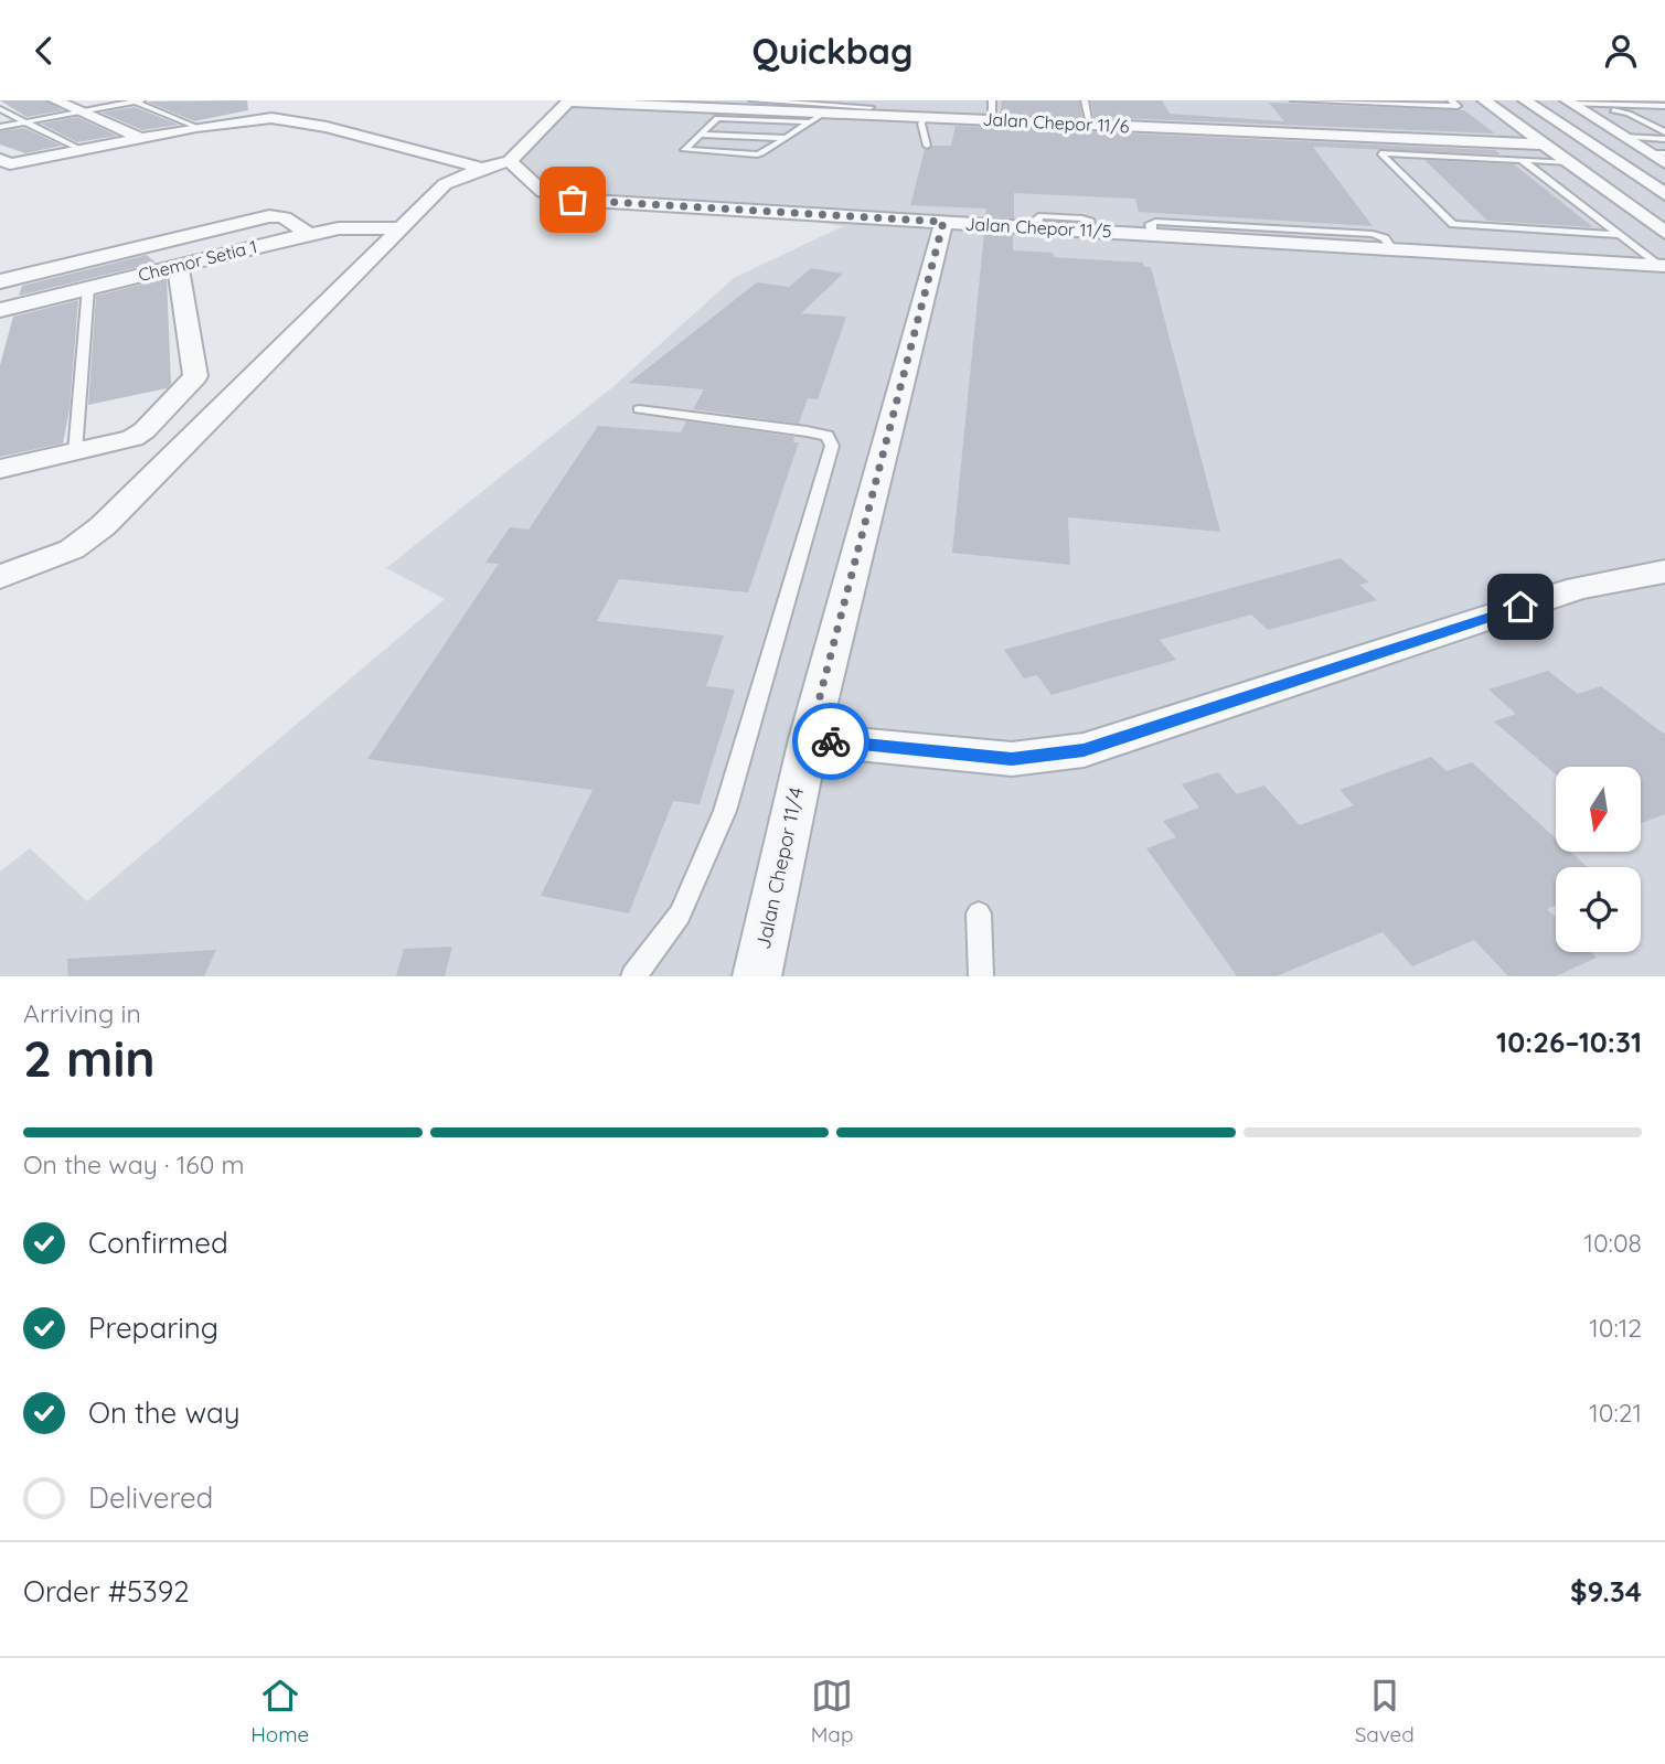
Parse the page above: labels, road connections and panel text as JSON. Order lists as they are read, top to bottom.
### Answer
{
  "streets": {
    "street": [
      "Jalan Chepor 11/6",
      "Jalan Chepor 11/5",
      "Chemor Setia 1",
      "Jalan Chepor 11/4"
    ]
  },
  "crossings": [
    ["Jalan Chepor 11/5", "Jalan Chepor 11/4"]
  ],
  "north": "bottom",
  "page": {
    "header": "Quickbag",
    "heading": ["2 min", "Arriving in", "10:26–10:31"],
    "panel": ["Order #5392", "$9.34"],
    "bar": "On the way · 160 m",
    "list": [
      ["Confirmed", "10:08"],
      ["Preparing", "10:12"],
      ["On the way", "10:21"],
      "Delivered"
    ],
    "tabs": ["Home", "Map", "Saved"]
  }
}
